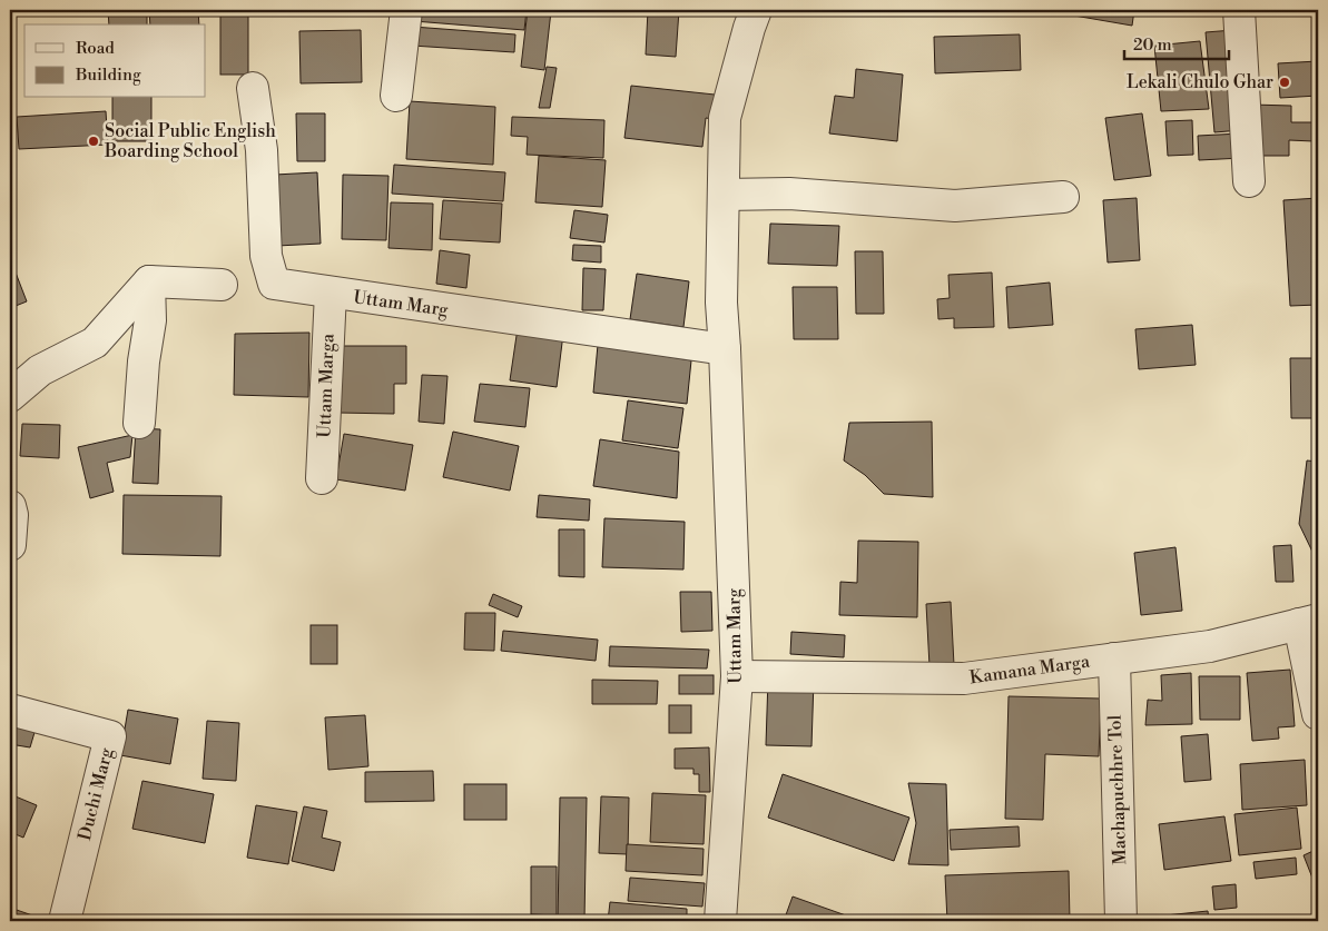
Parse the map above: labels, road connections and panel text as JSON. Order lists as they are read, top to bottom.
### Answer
{
  "streets": {
    "street": [
      "Uttam Marg",
      "Uttam Marga",
      "Kamana Marga",
      "Machapuchhre Tol",
      "Duchi Marg"
    ]
  },
  "crossings": [
    ["Uttam Marg", "Uttam Marga"],
    ["Uttam Marg", "Kamana Marga"],
    ["Kamana Marga", "Machapuchhre Tol"]
  ],
  "places": ["Lekali Chulo Ghar", "Social Public English Boarding School"],
  "legend": ["Road", "Building"],
  "scale_bar": "20 m"
}
